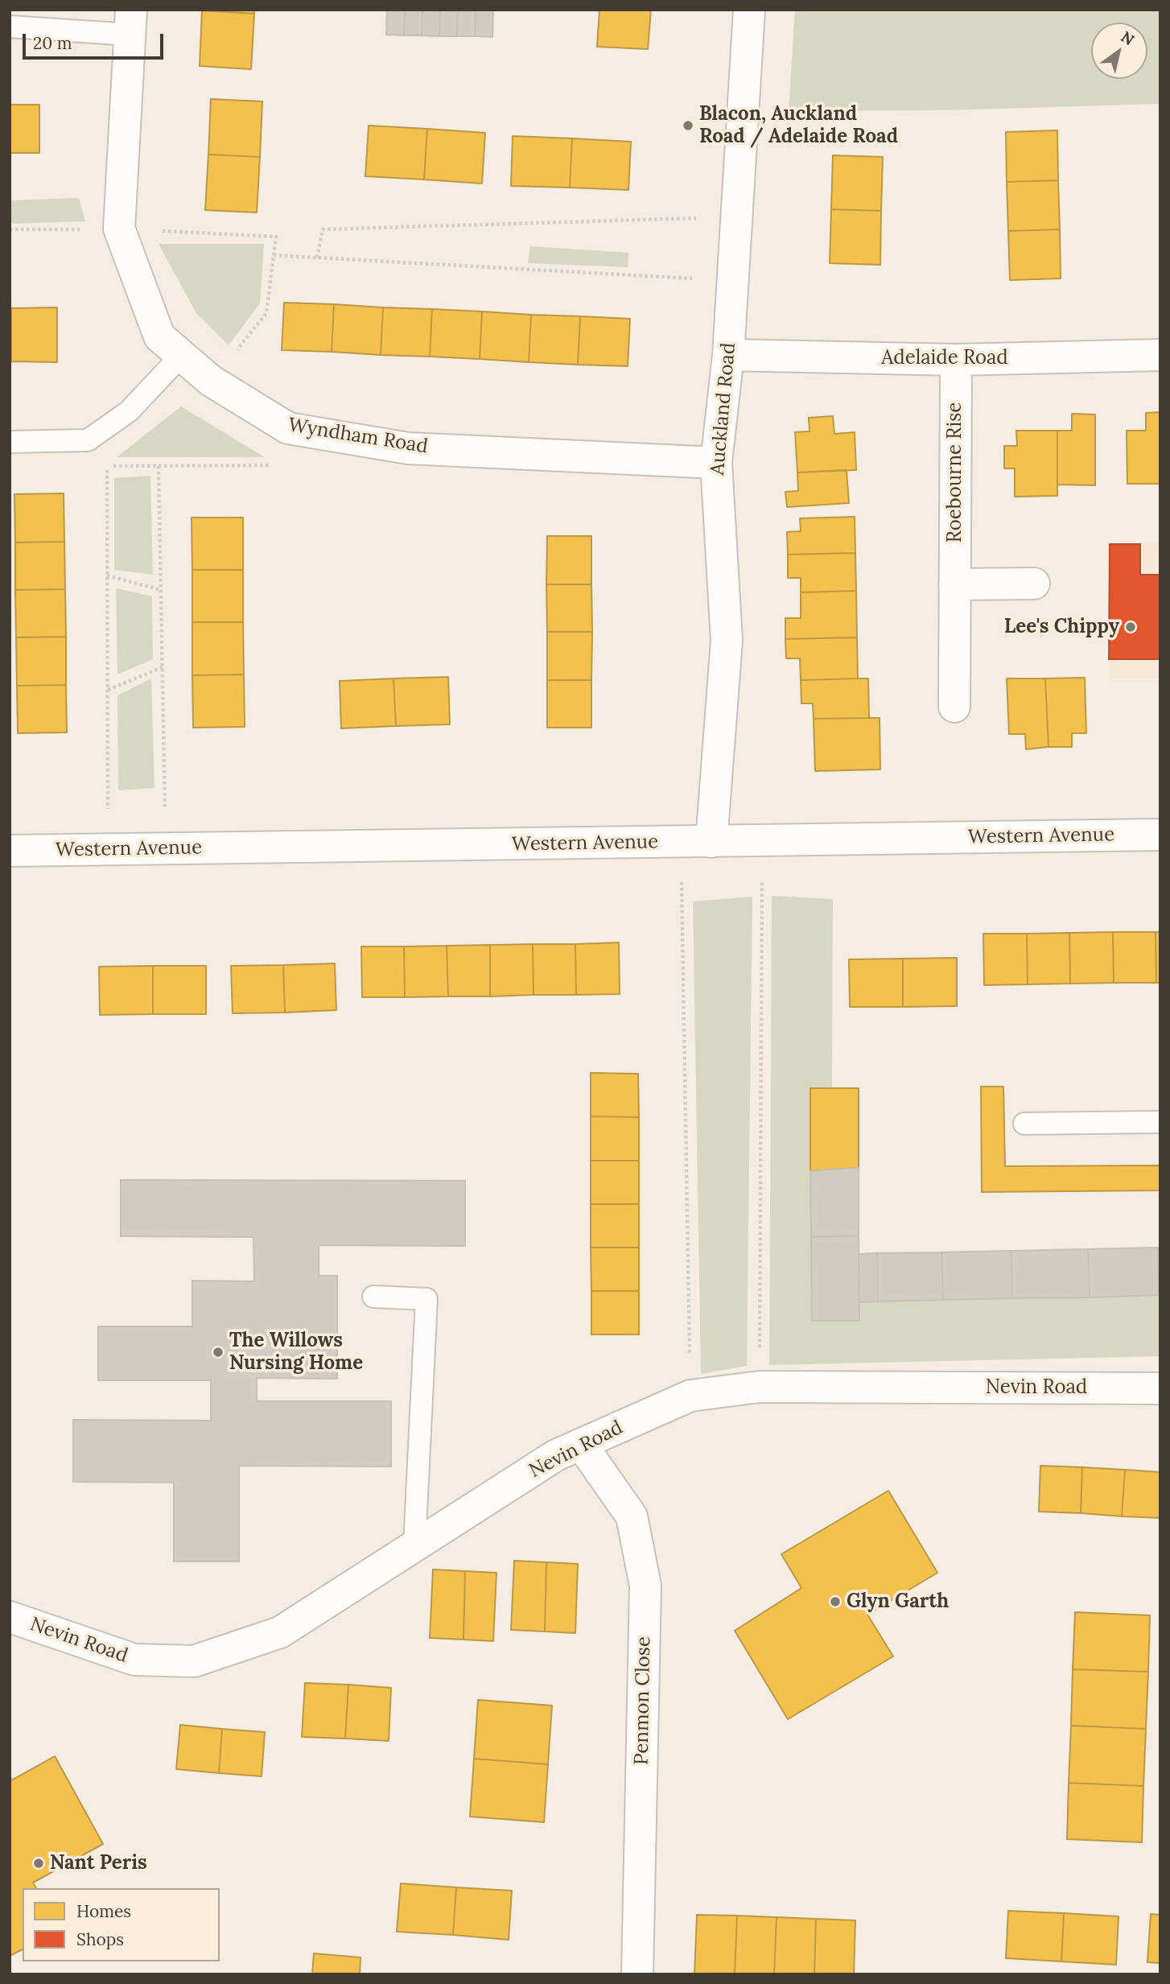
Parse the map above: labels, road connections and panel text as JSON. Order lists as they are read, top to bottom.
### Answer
{
  "streets": {
    "street": [
      "Adelaide Road",
      "Auckland Road",
      "Wyndham Road",
      "Roebourne Rise",
      "Western Avenue",
      "Nevin Road",
      "Penmon Close"
    ]
  },
  "crossings": [
    ["Adelaide Road", "Auckland Road"],
    ["Adelaide Road", "Roebourne Rise"],
    ["Auckland Road", "Wyndham Road"],
    ["Auckland Road", "Western Avenue"],
    ["Nevin Road", "Penmon Close"]
  ],
  "places": [
    "Blacon, Auckland Road / Adelaide Road",
    "Lee's Chippy",
    "The Willows Nursing Home",
    "Glyn Garth",
    "Nant Peris"
  ],
  "legend": ["Homes", "Shops"],
  "scale_bar": "20 m",
  "north": "top right"
}
